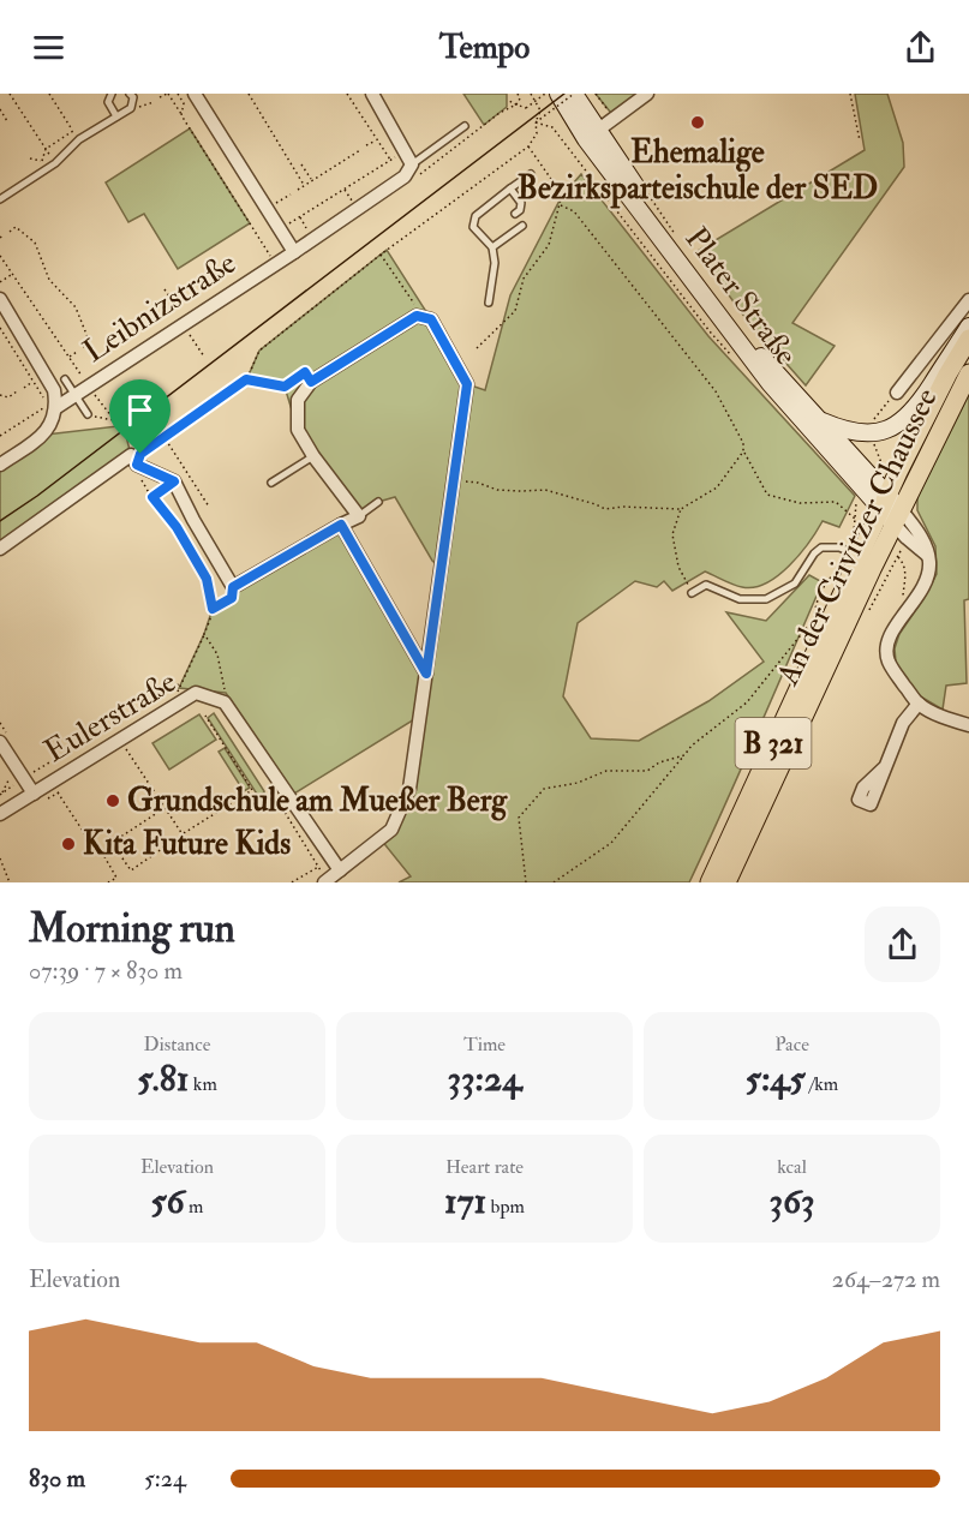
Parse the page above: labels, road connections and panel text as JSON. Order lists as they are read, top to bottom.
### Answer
{
  "streets": {
    "main road": ["An der Crivitzer Chaussee", "B 321"],
    "street": ["Plater Straße", "Leibnizstraße", "Eulerstraße"]
  },
  "crossings": [
    ["Plater Straße", "An der Crivitzer Chaussee"]
  ],
  "places": ["Ehemalige Bezirksparteischule der SED", "Grundschule am Mueßer Berg", "Kita Future Kids"],
  "page": {
    "header": "Tempo",
    "heading": ["Morning run", "07:39 · 7 × 830 m"],
    "stats": [
      ["Distance", "5.81 km"],
      ["Time", "33:24"],
      ["Pace", "5:45 /km"],
      ["Elevation", "56 m"],
      ["Heart rate", "171 bpm"],
      ["kcal", "363"]
    ],
    "chart": ["Elevation", "264–272 m"],
    "list": [
      {
        "name": "830 m",
        "note": "5:24"
      }
    ]
  }
}
